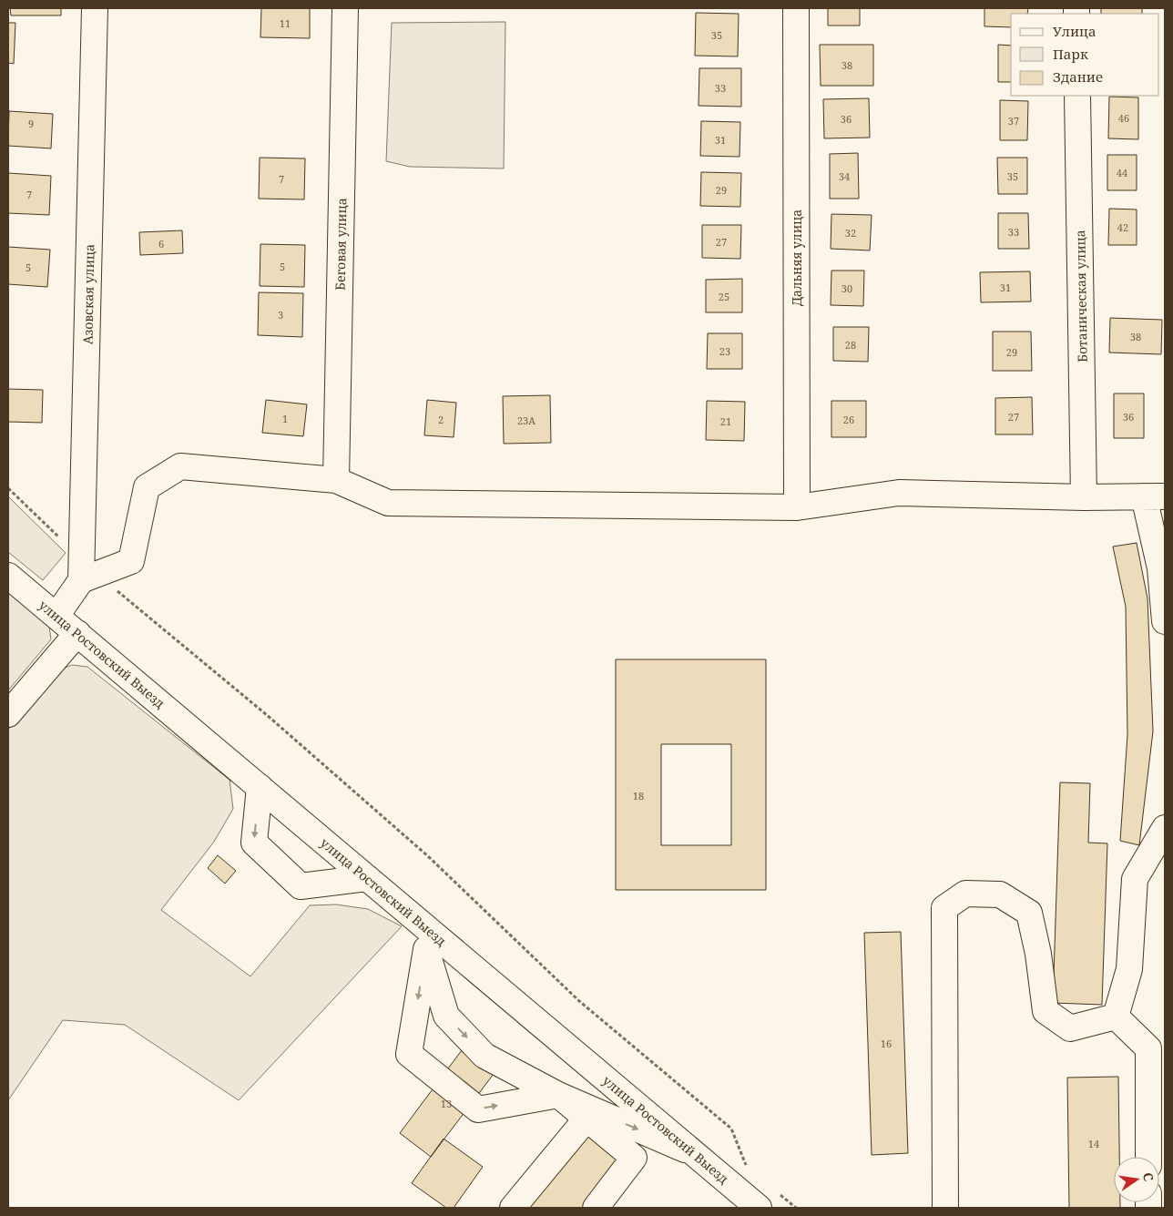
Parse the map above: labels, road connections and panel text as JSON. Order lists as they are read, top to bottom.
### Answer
{
  "streets": {
    "street": [
      "Беговая улица",
      "Дальняя улица",
      "Азовская улица",
      "Ботаническая улица",
      "улица Ростовский Выезд"
    ]
  },
  "house_numbers": [
    "11",
    "35",
    "38",
    "33",
    "46",
    "36",
    "37",
    "9",
    "31",
    "44",
    "34",
    "35",
    "7",
    "29",
    "7",
    "42",
    "33",
    "32",
    "27",
    "6",
    "5",
    "5",
    "31",
    "30",
    "25",
    "3",
    "38",
    "28",
    "23",
    "29",
    "27",
    "36",
    "1",
    "2",
    "26",
    "23А",
    "21",
    "18",
    "16",
    "13",
    "14"
  ],
  "legend": ["Улица", "Парк", "Здание"],
  "north": "right"
}
